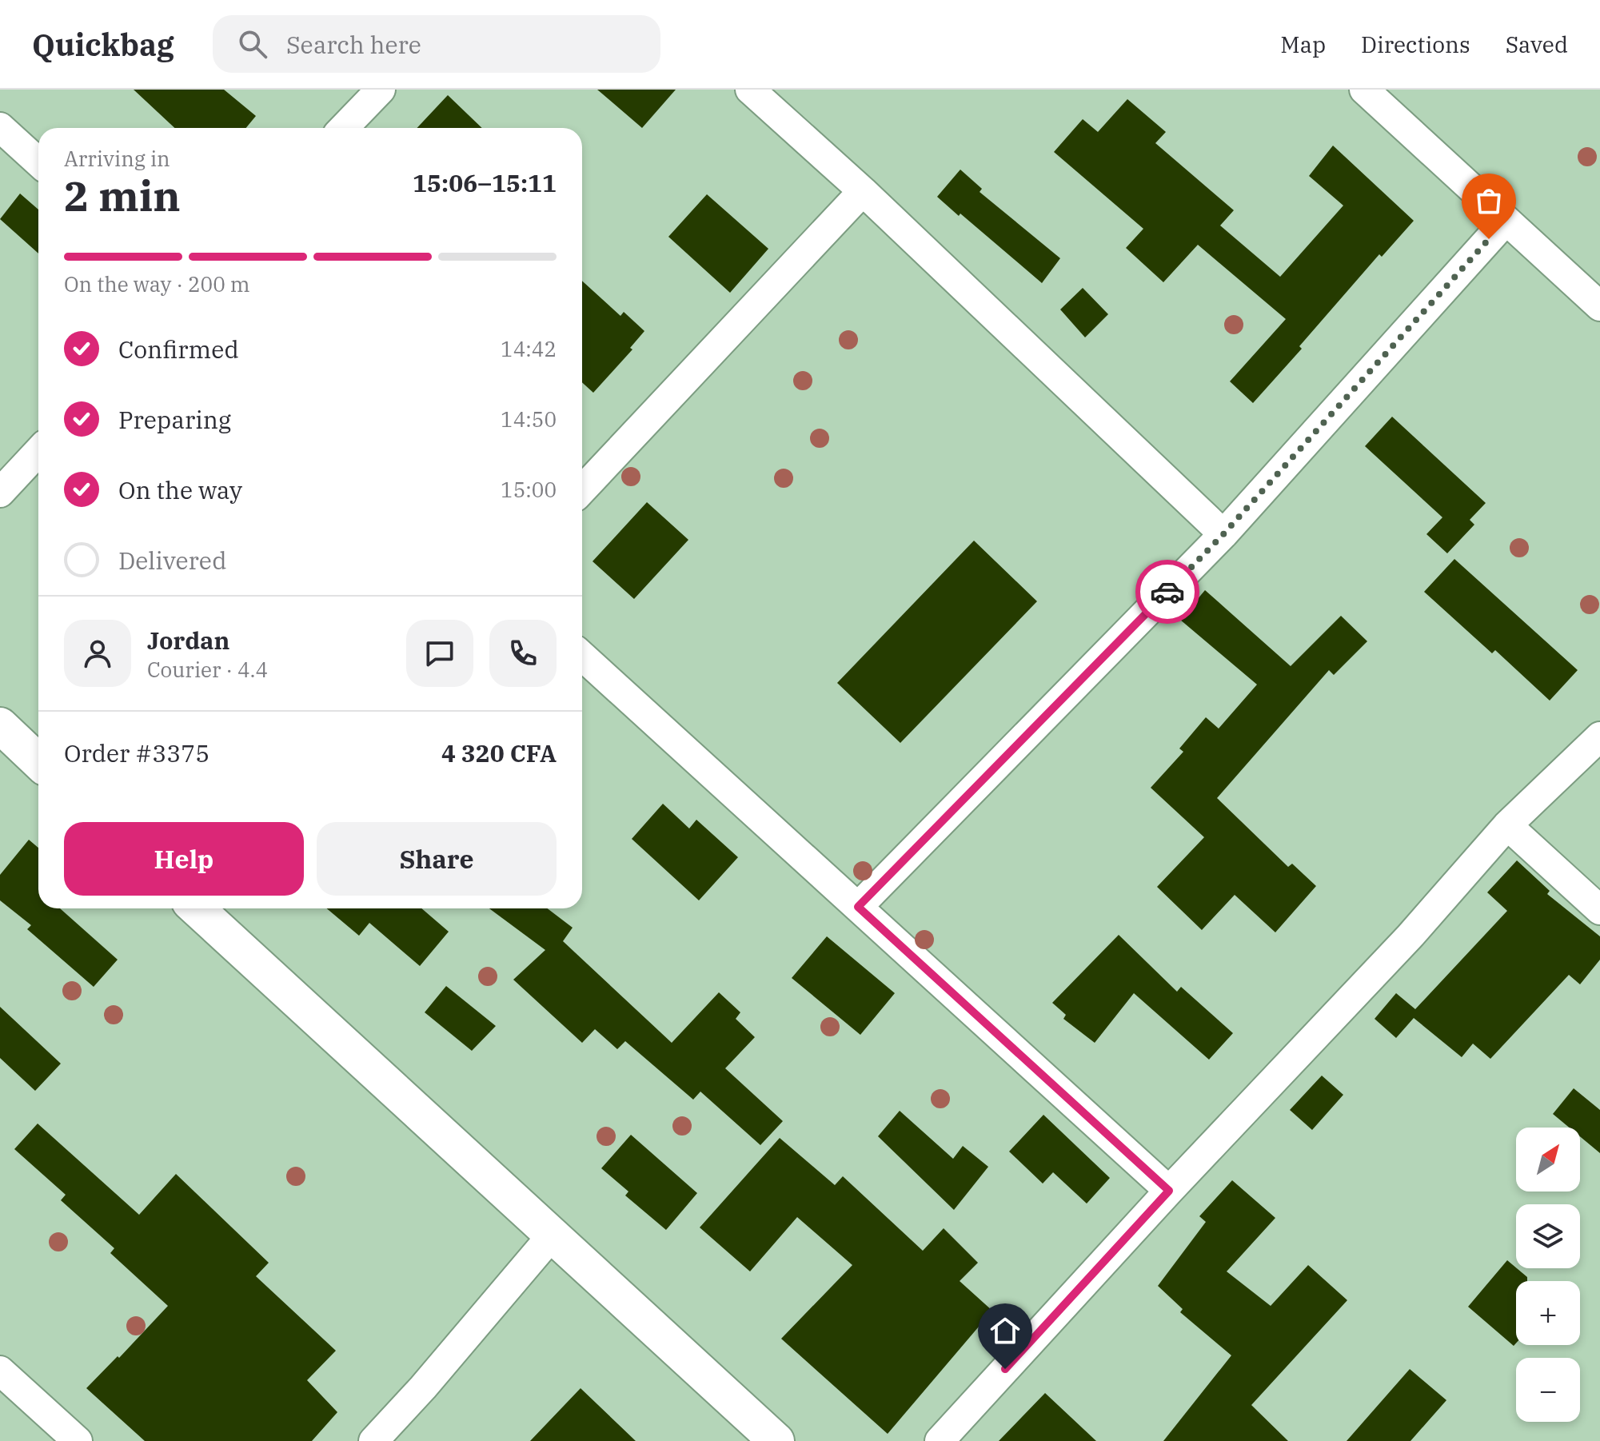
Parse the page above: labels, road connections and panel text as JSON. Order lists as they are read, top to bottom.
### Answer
{
  "north": "top right",
  "page": {
    "header": "Quickbag",
    "search": "Search here",
    "nav": ["Map", "Directions", "Saved"],
    "heading": ["2 min", "Arriving in", "15:06–15:11"],
    "panel": [
      "Jordan",
      "Courier · 4.4",
      "Order #3375",
      "4 320 CFA"
    ],
    "bar": "On the way · 200 m",
    "list": [
      ["Confirmed", "14:42"],
      ["Preparing", "14:50"],
      ["On the way", "15:00"],
      "Delivered"
    ],
    "buttons": ["Help", "Share"],
    "map_buttons": ["+", "−"]
  }
}
